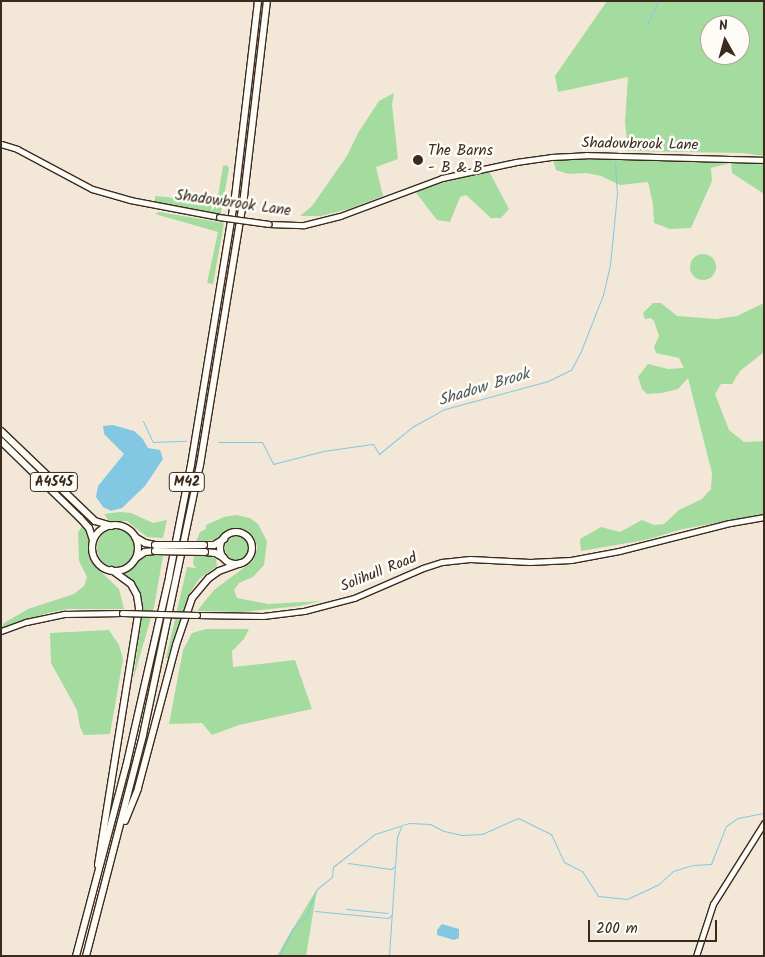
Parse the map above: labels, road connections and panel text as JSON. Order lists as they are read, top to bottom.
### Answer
{
  "streets": {
    "highway": ["A4545", "M42"],
    "street": ["Shadowbrook Lane", "Solihull Road"]
  },
  "crossings": [
    ["A4545", "M42"]
  ],
  "water": ["Shadow Brook"],
  "places": ["The Barns - B & B"],
  "scale_bar": "200 m",
  "north": "top"
}
